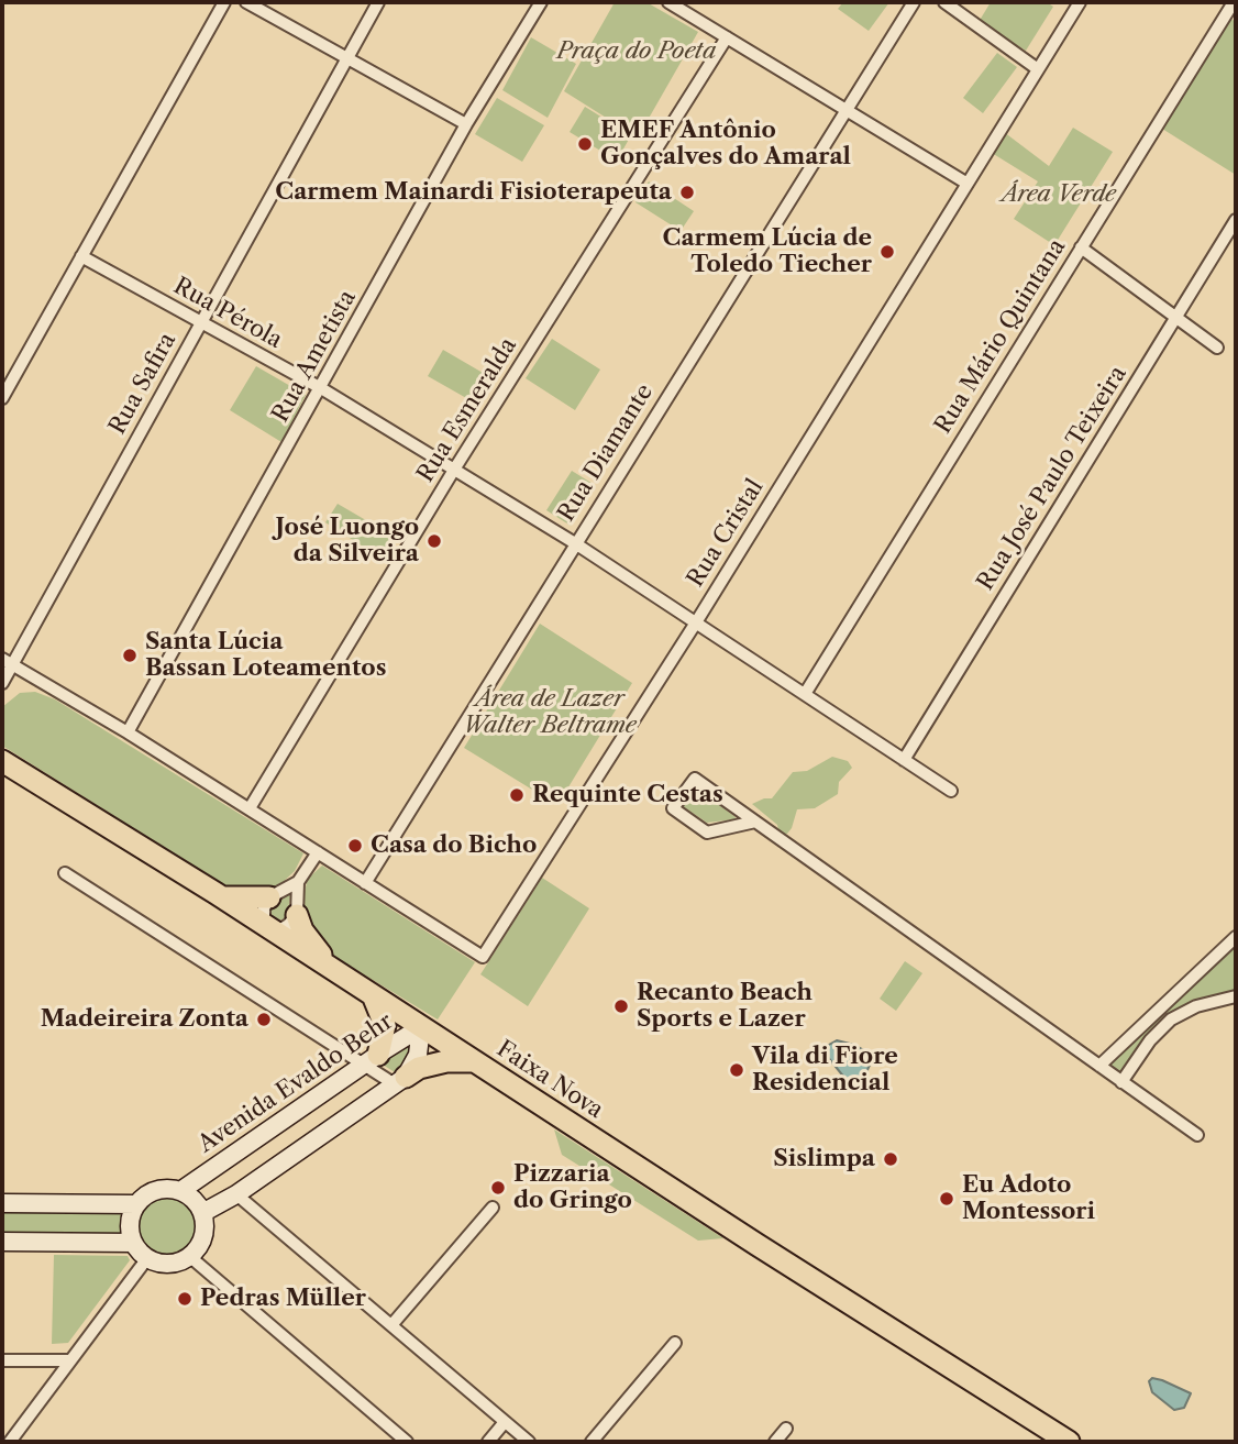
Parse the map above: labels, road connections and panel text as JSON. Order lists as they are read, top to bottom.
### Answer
{
  "streets": {
    "highway": ["Faixa Nova"],
    "street": [
      "Rua Pérola",
      "Rua Mário Quintana",
      "Rua Ametista",
      "Rua Safira",
      "Rua Esmeralda",
      "Rua Diamante",
      "Rua José Paulo Teixeira",
      "Rua Cristal",
      "Avenida Evaldo Behr"
    ]
  },
  "crossings": [
    ["Rua Pérola", "Rua Mário Quintana"],
    ["Rua Pérola", "Rua Ametista"],
    ["Rua Pérola", "Rua Safira"],
    ["Rua Pérola", "Rua Esmeralda"],
    ["Rua Pérola", "Rua Diamante"],
    ["Rua Pérola", "Rua José Paulo Teixeira"],
    ["Rua Pérola", "Rua Cristal"],
    ["Rua Diamante", "Rua Cristal"],
    ["Faixa Nova", "Avenida Evaldo Behr"]
  ],
  "parks": ["Praça do Poeta", "Área Verde", "Área de Lazer Walter Beltrame"],
  "places": [
    "EMEF Antônio Gonçalves do Amaral",
    "Carmem Mainardi Fisioterapeuta",
    "Carmem Lúcia de Toledo Tiecher",
    "José Luongo da Silveira",
    "Santa Lúcia Bassan Loteamentos",
    "Requinte Cestas",
    "Casa do Bicho",
    "Recanto Beach Sports e Lazer",
    "Madeireira Zonta",
    "Vila di Fiore Residencial",
    "Sislimpa",
    "Pizzaria do Gringo",
    "Eu Adoto Montessori",
    "Pedras Müller"
  ]
}
